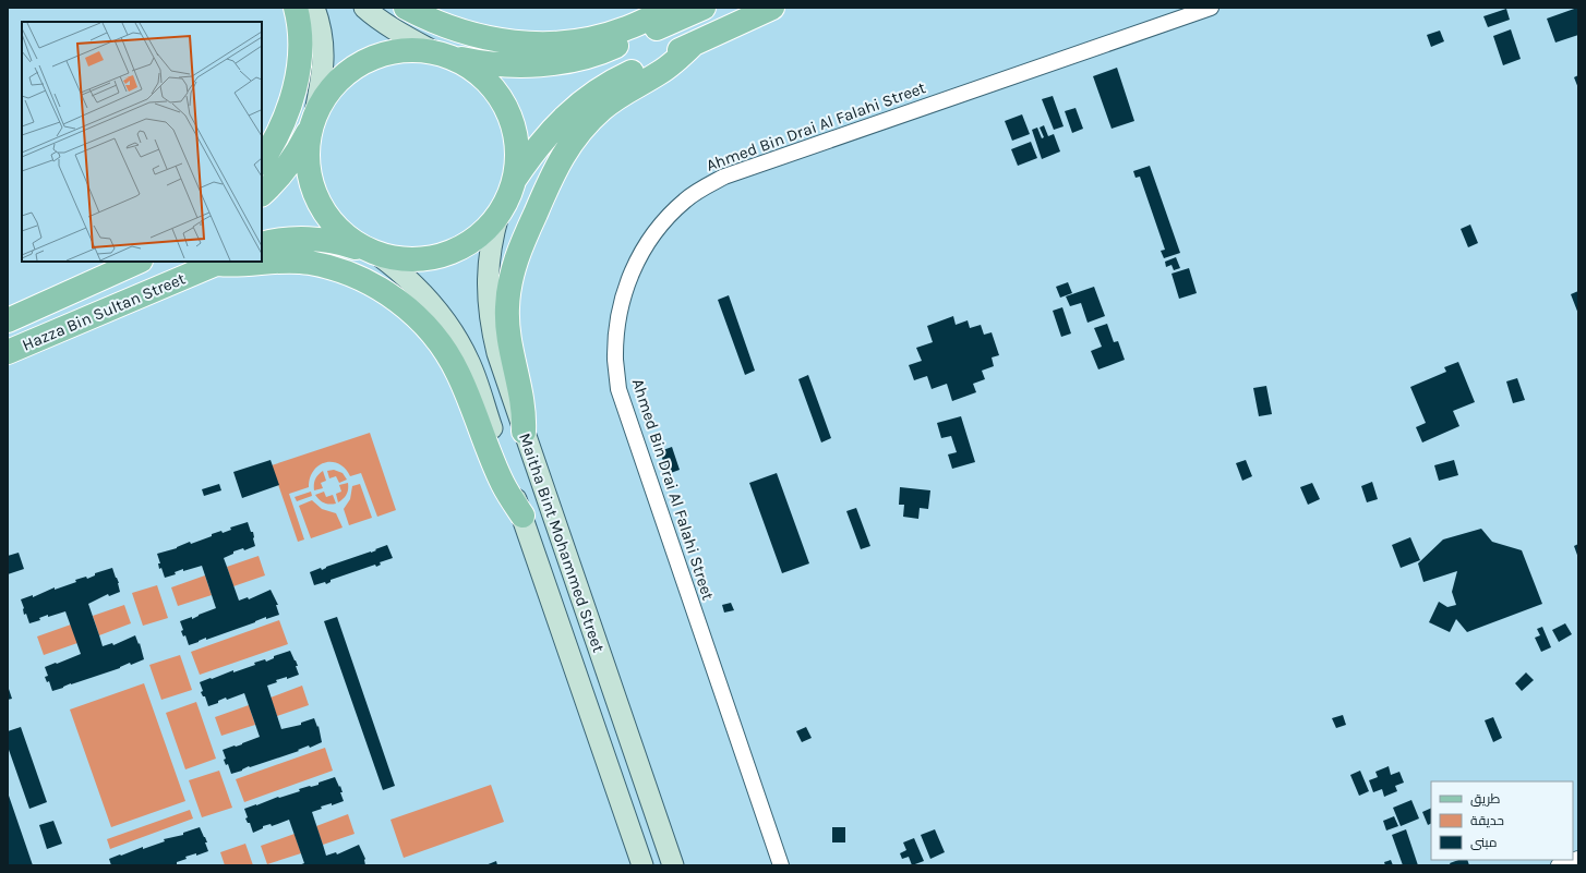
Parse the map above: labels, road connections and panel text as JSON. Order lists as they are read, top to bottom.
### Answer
{
  "streets": {
    "main road": ["Hazza Bin Sultan Street", "Maitha Bint Mohammed Street"],
    "street": ["Ahmed Bin Drai Al Falahi Street"]
  },
  "legend": ["طريق", "حديقة", "مبنى"]
}
